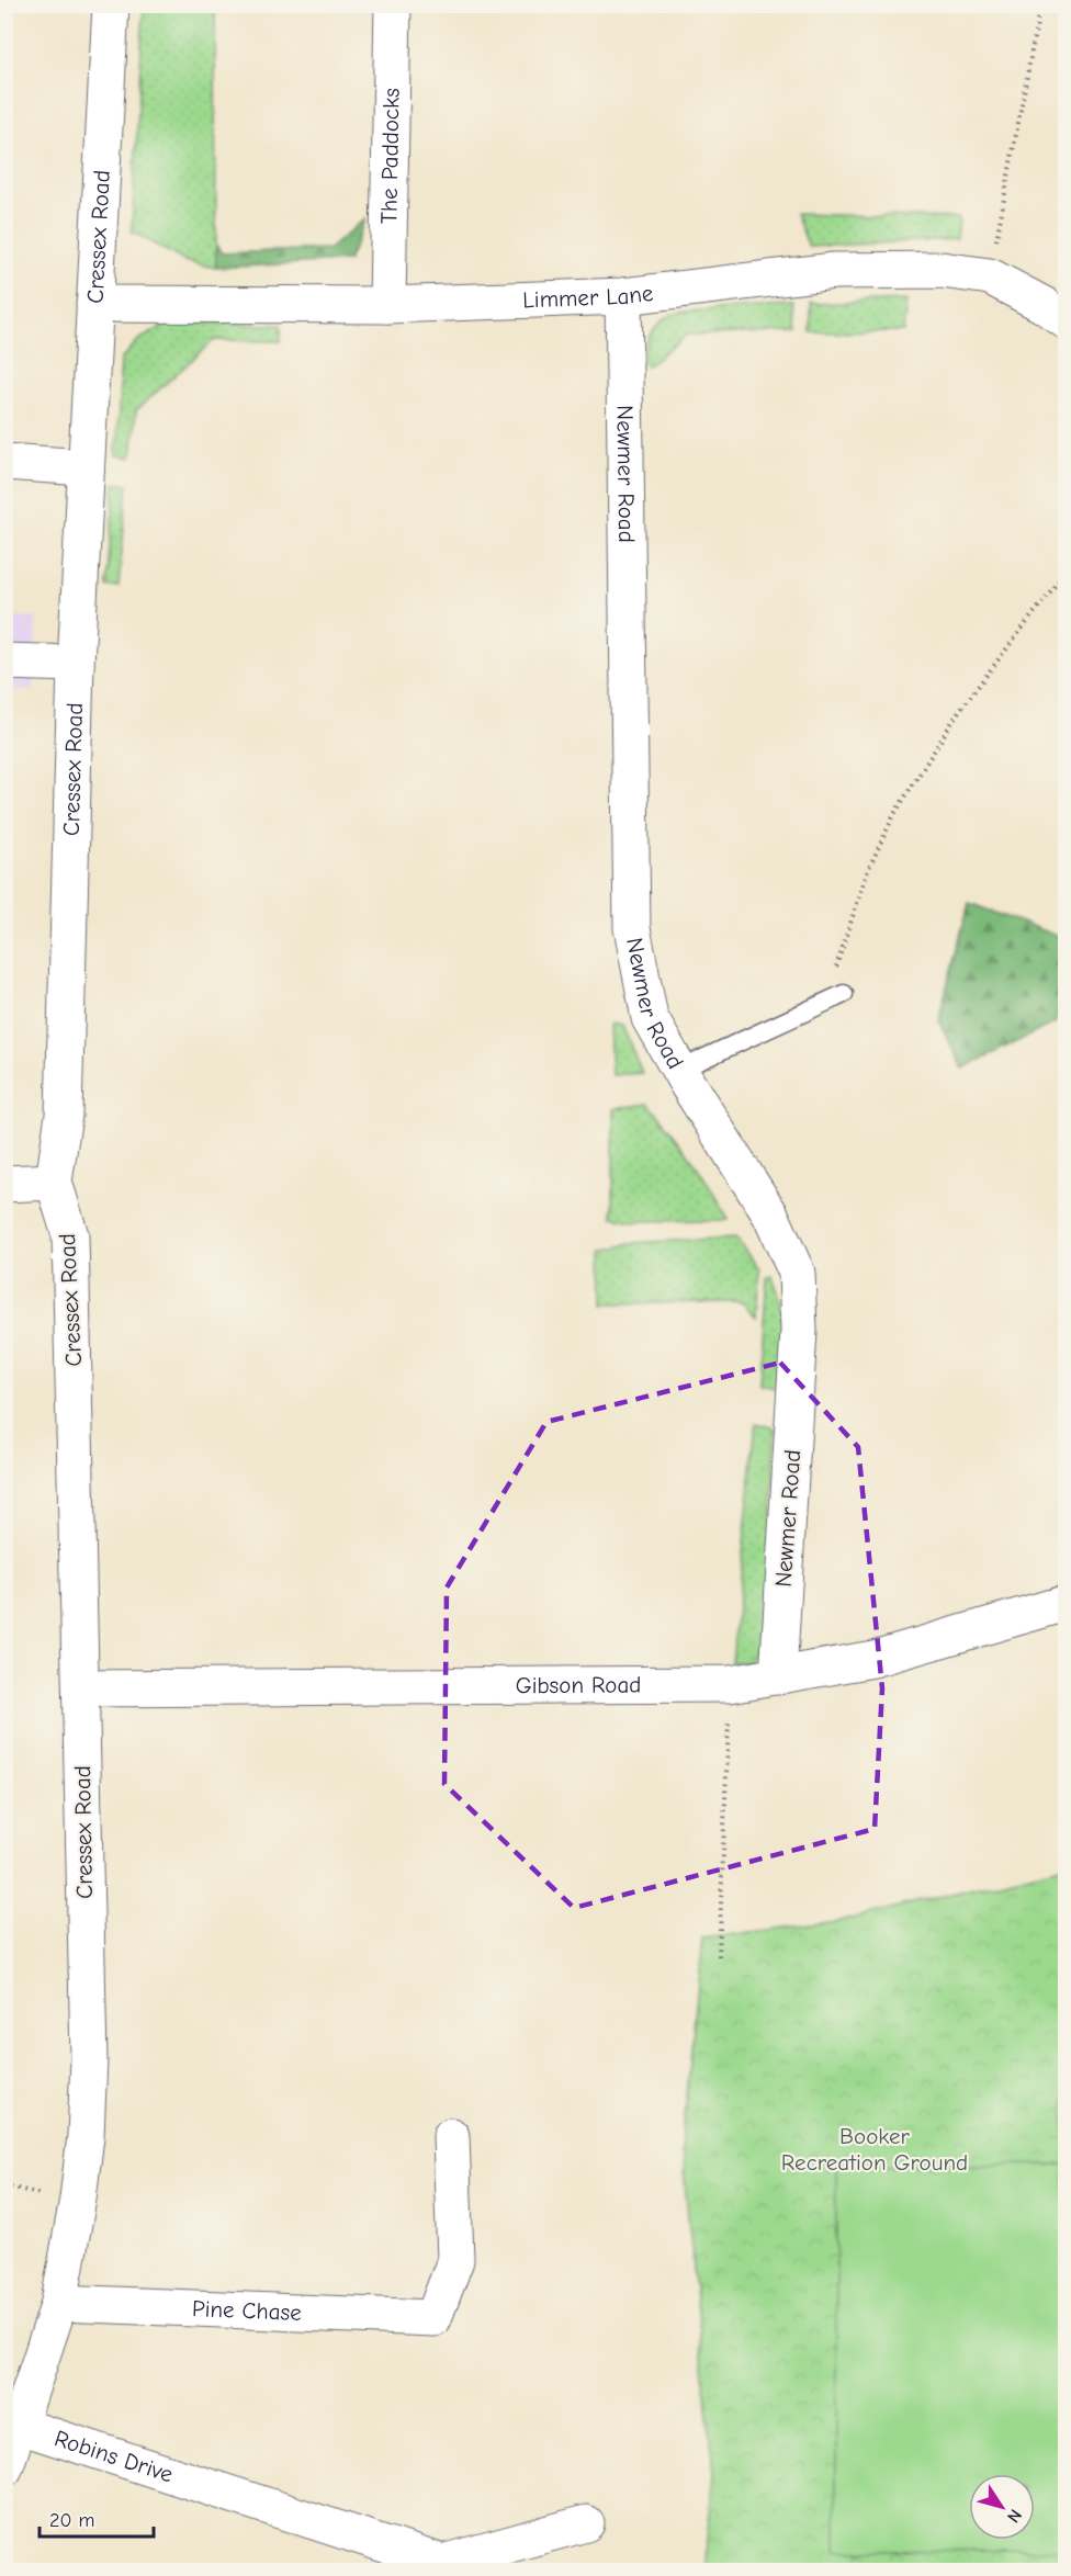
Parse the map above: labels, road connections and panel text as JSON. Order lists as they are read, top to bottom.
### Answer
{
  "streets": {
    "street": [
      "The Paddocks",
      "Cressex Road",
      "Limmer Lane",
      "Newmer Road",
      "Gibson Road",
      "Pine Chase",
      "Robins Drive"
    ]
  },
  "crossings": [
    ["The Paddocks", "Limmer Lane"],
    ["Cressex Road", "Limmer Lane"],
    ["Cressex Road", "Gibson Road"],
    ["Cressex Road", "Pine Chase"],
    ["Cressex Road", "Robins Drive"],
    ["Limmer Lane", "Newmer Road"],
    ["Newmer Road", "Gibson Road"]
  ],
  "parks": ["Booker Recreation Ground"],
  "scale_bar": "20 m",
  "north": "bottom right"
}
